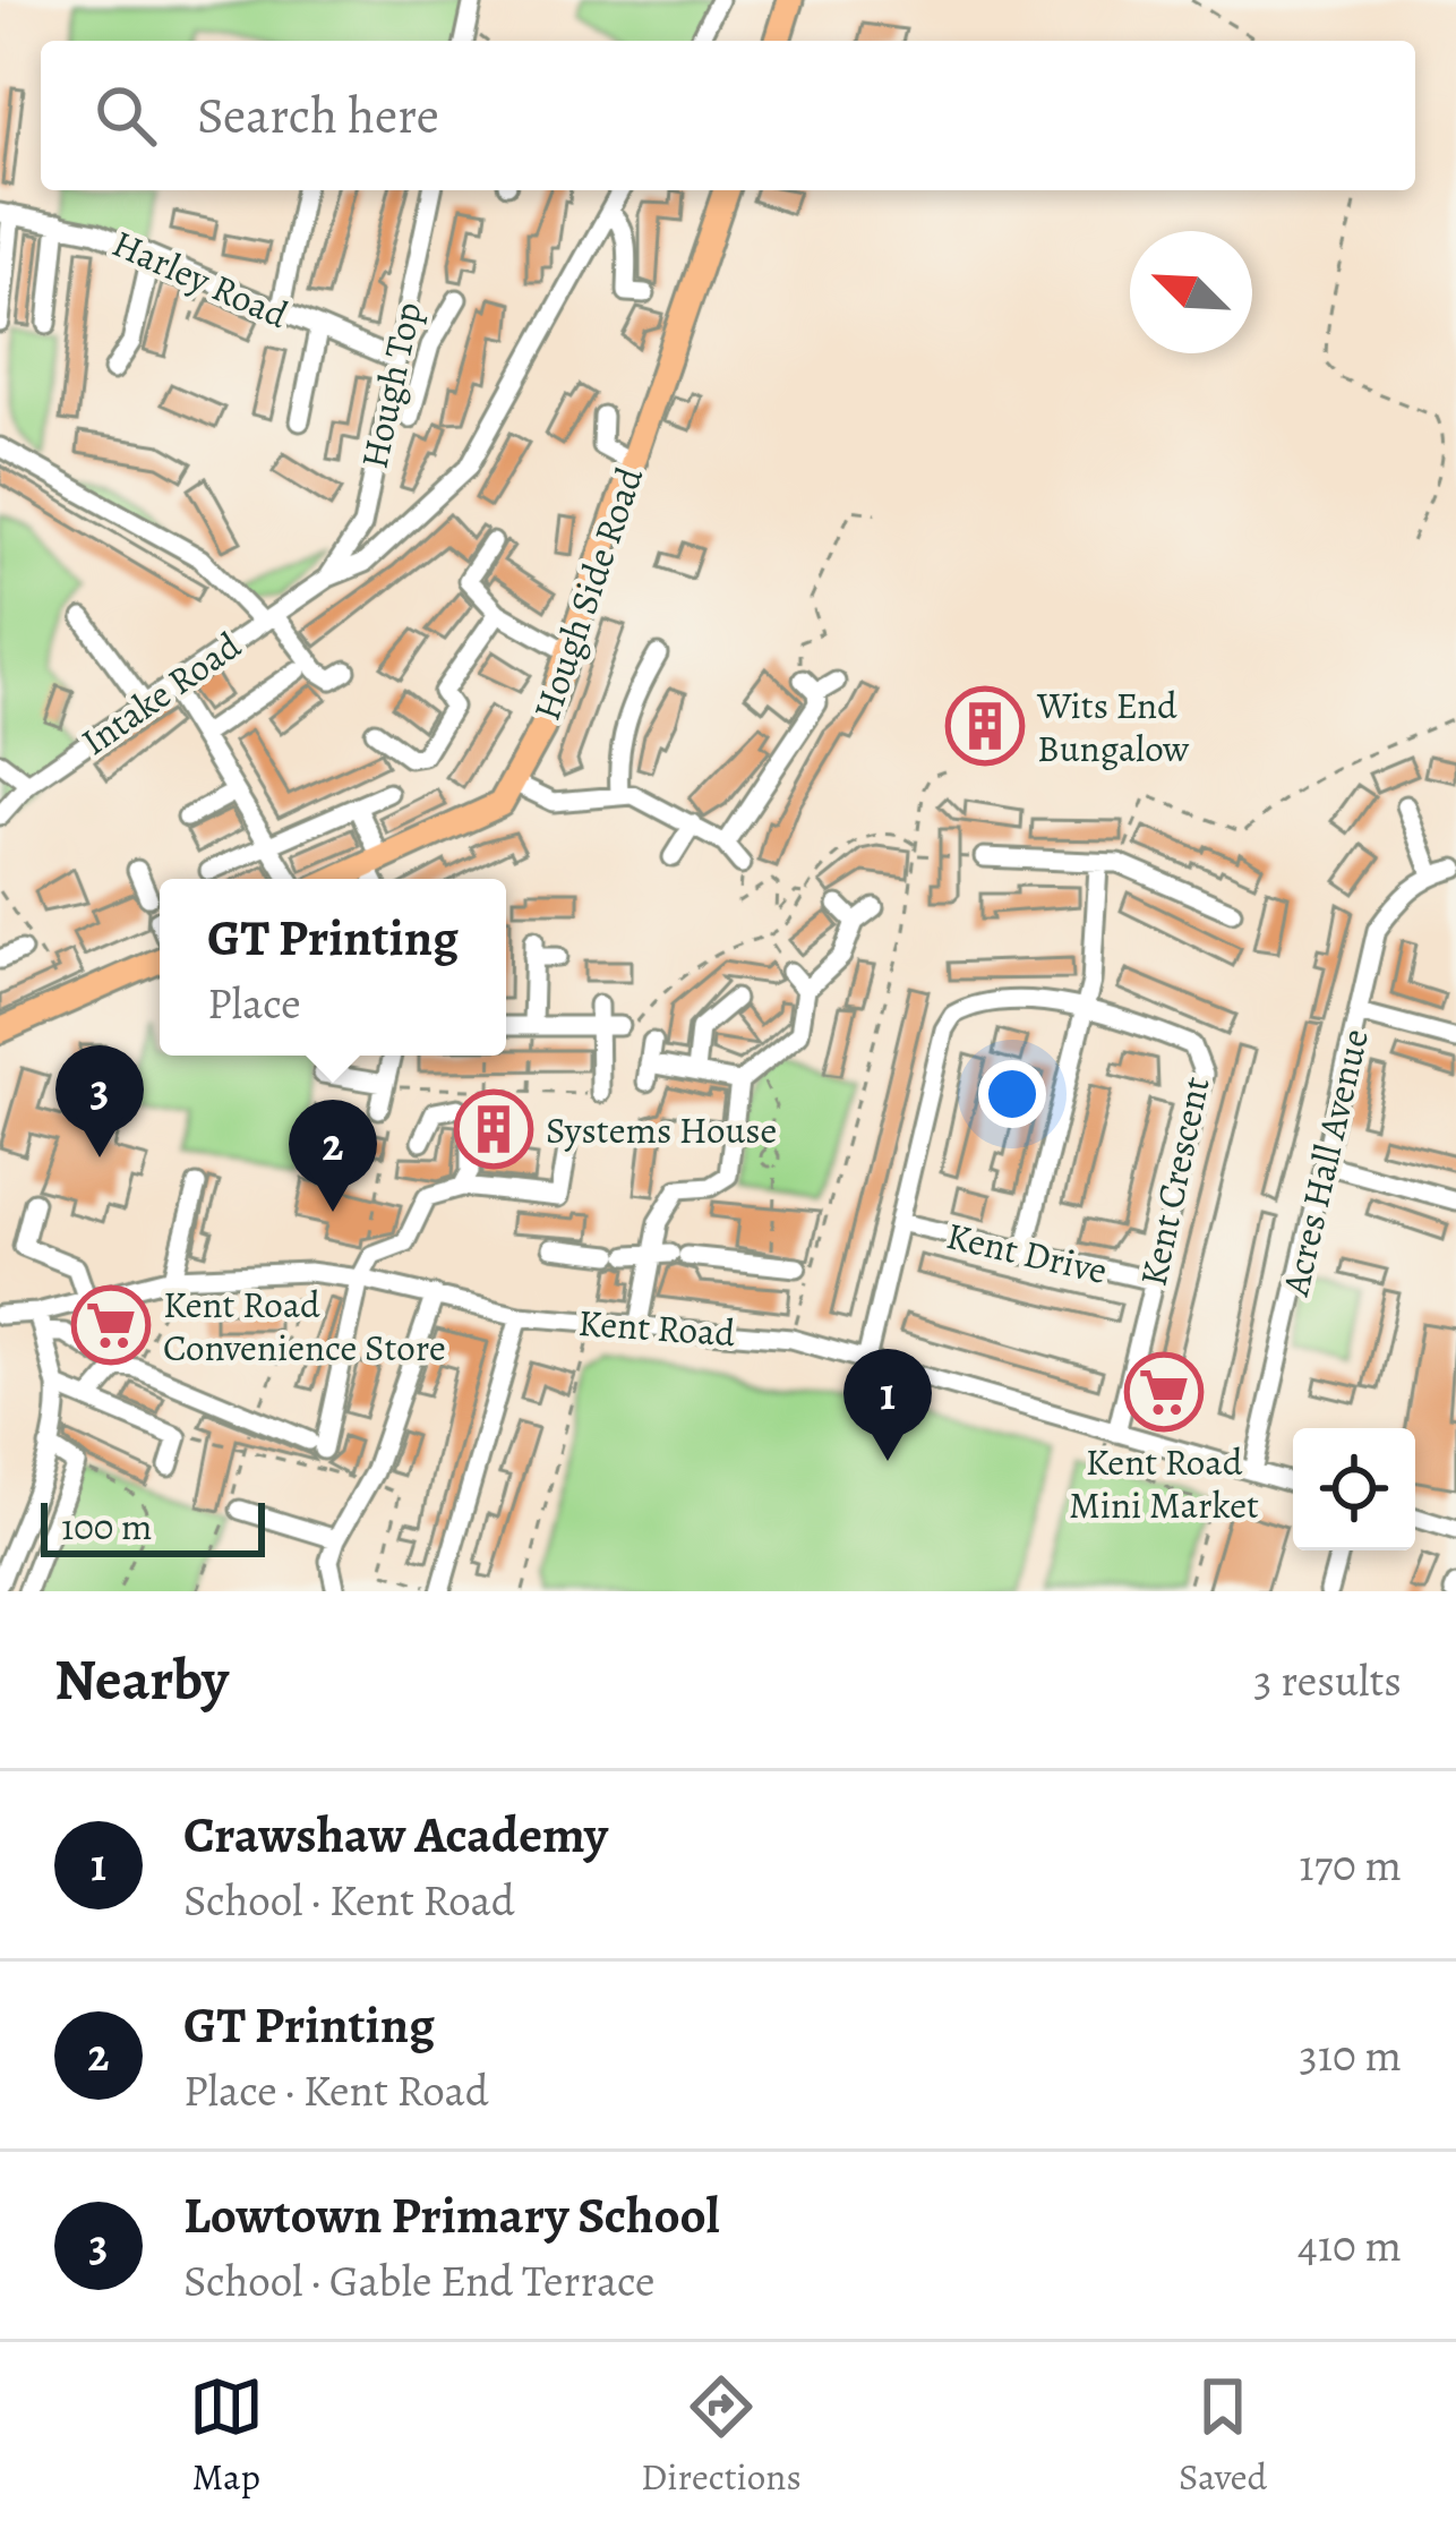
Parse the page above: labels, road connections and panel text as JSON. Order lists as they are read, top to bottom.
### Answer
{
  "streets": {
    "main road": ["Hough Side Road"],
    "street": [
      "Harley Road",
      "Hough Top",
      "Intake Road",
      "Acres Hall Avenue",
      "Kent Crescent",
      "Kent Drive",
      "Kent Road"
    ]
  },
  "crossings": [
    ["Harley Road", "Hough Top"],
    ["Hough Top", "Intake Road"],
    ["Acres Hall Avenue", "Kent Road"],
    ["Kent Crescent", "Kent Drive"],
    ["Kent Crescent", "Kent Road"]
  ],
  "places": {
    "building": ["Wits End Bungalow", "Systems House"],
    "supermarket": ["Kent Road Convenience Store", "Kent Road Mini Market"]
  },
  "scale_bar": "100 m",
  "north": "top left",
  "page": {
    "search": "Search here",
    "popup": ["GT Printing", "Place"],
    "pins": ["3", "2", "1"],
    "scale": "100 m",
    "heading": ["Nearby", "3 results"],
    "list": [
      {
        "mark": "1",
        "name": "Crawshaw Academy",
        "note": "School · Kent Road",
        "value": "170 m"
      },
      {
        "mark": "2",
        "name": "GT Printing",
        "note": "Place · Kent Road",
        "value": "310 m"
      },
      {
        "mark": "3",
        "name": "Lowtown Primary School",
        "note": "School · Gable End Terrace",
        "value": "410 m"
      }
    ],
    "nav": ["Map", "Directions", "Saved"]
  }
}
